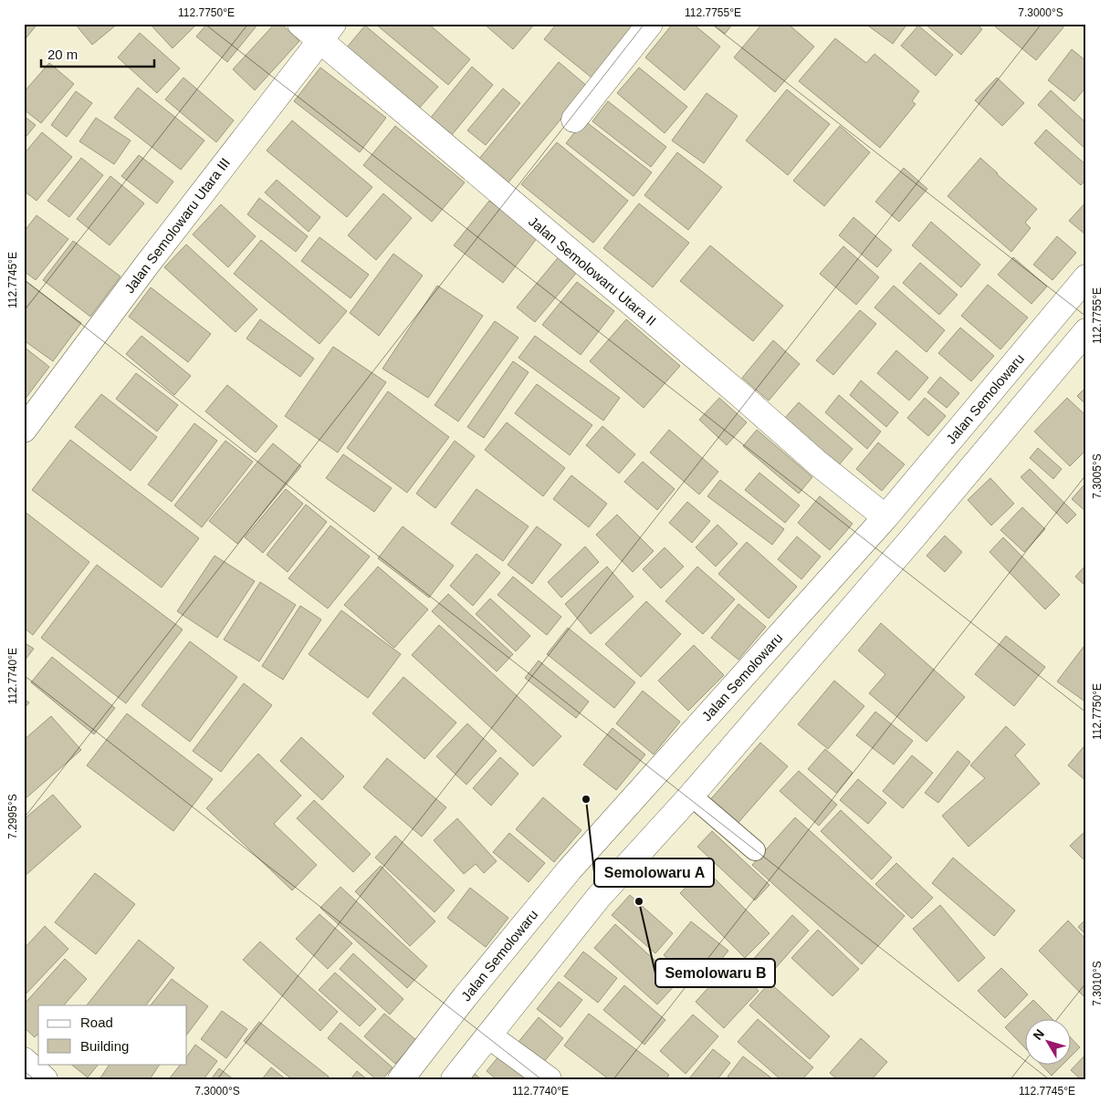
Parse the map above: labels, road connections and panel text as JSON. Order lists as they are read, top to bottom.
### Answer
{
  "streets": {
    "main road": ["Jalan Semolowaru Utara III", "Jalan Semolowaru Utara II", "Jalan Semolowaru"]
  },
  "crossings": [
    ["Jalan Semolowaru Utara III", "Jalan Semolowaru Utara II"],
    ["Jalan Semolowaru Utara II", "Jalan Semolowaru"]
  ],
  "places": ["Semolowaru A", "Semolowaru B"],
  "legend": ["Road", "Building"],
  "scale_bar": "20 m",
  "north": "top left",
  "coordinates": [
    "112.7750°E",
    "112.7755°E",
    "7.3000°S",
    "112.7745°E",
    "7.3005°S",
    "112.7740°E",
    "7.2995°S",
    "7.3010°S"
  ]
}
